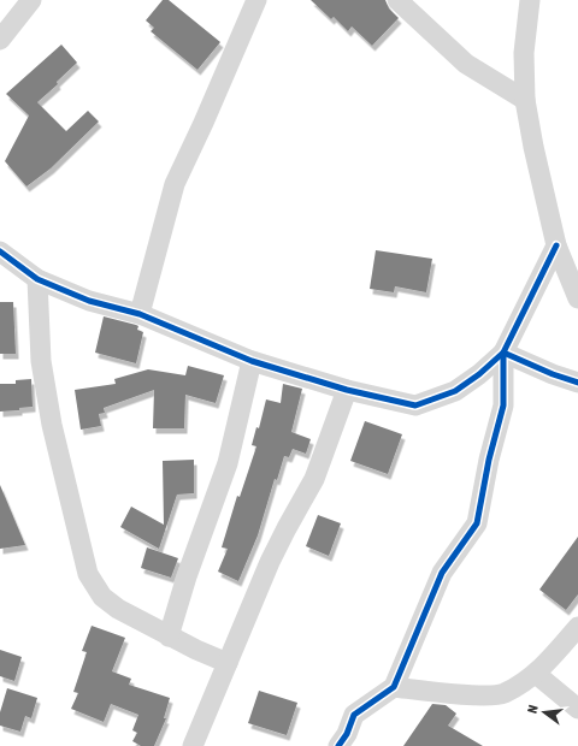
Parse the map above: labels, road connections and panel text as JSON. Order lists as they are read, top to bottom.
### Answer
{
  "north": "left"
}
